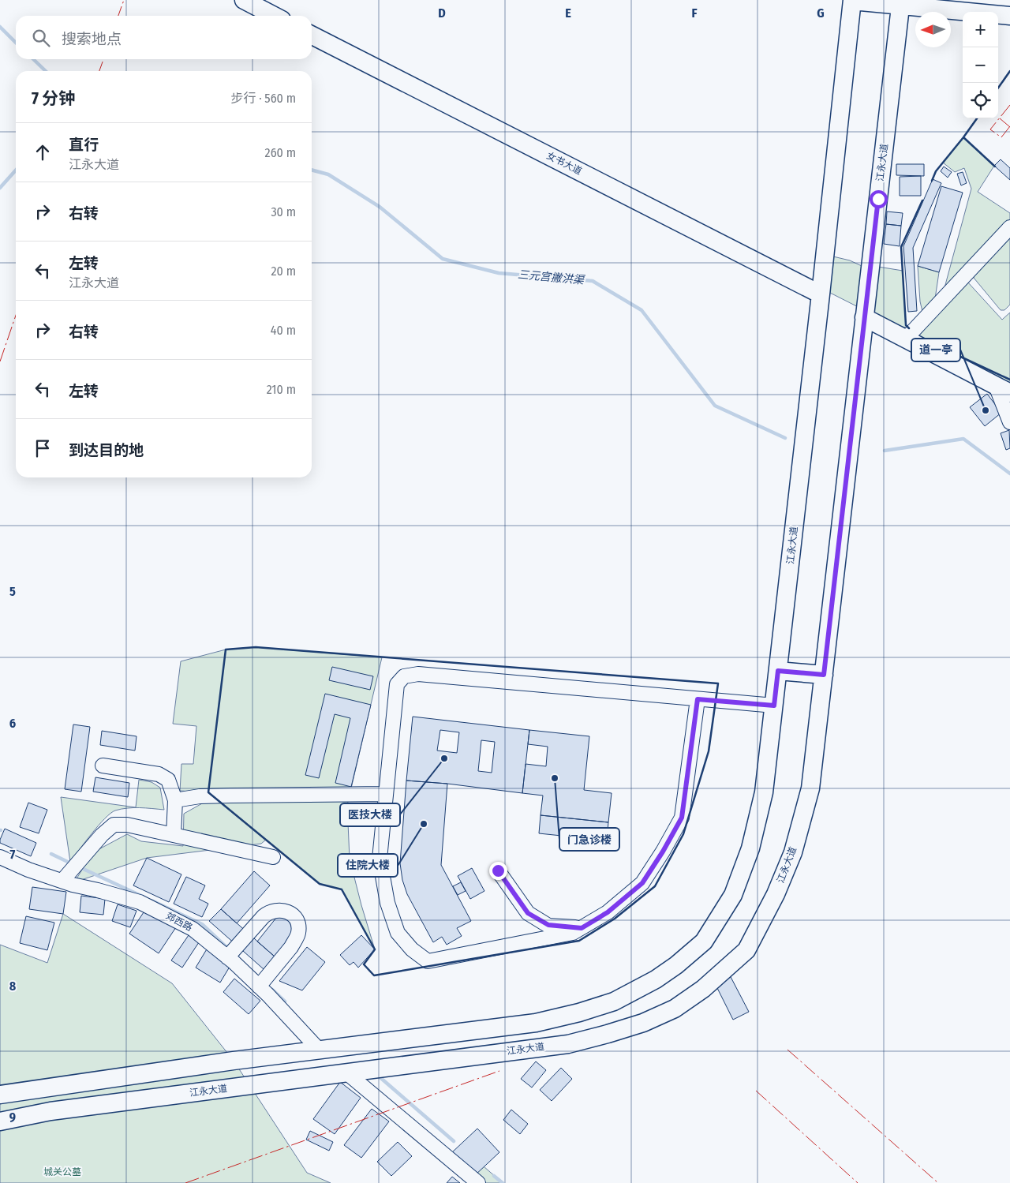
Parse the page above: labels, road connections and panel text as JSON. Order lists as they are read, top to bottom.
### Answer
{
  "streets": {
    "main road": ["江永大道", "女书大道"],
    "street": ["郊西路"]
  },
  "crossings": [
    ["江永大道", "女书大道"],
    ["江永大道", "郊西路"]
  ],
  "water": ["三元宫撇洪渠"],
  "parks": ["城关公墓"],
  "places": [
    "道一亭",
    "医技大楼",
    "门急诊楼",
    "住院大楼"
  ],
  "north": "left",
  "page": {
    "map_buttons": ["+", "−"],
    "search": "搜索地点",
    "heading": ["7 分钟", "步行 · 560 m"],
    "list": [
      ["直行", "江永大道", "260 m"],
      ["右转", "30 m"],
      ["左转", "江永大道", "20 m"],
      ["右转", "40 m"],
      ["左转", "210 m"],
      "到达目的地"
    ]
  },
  "grid": {
    "columns": [
      "D",
      "E",
      "F",
      "G"
    ],
    "rows": [
      "5",
      "6",
      "7",
      "8",
      "9"
    ]
  }
}
